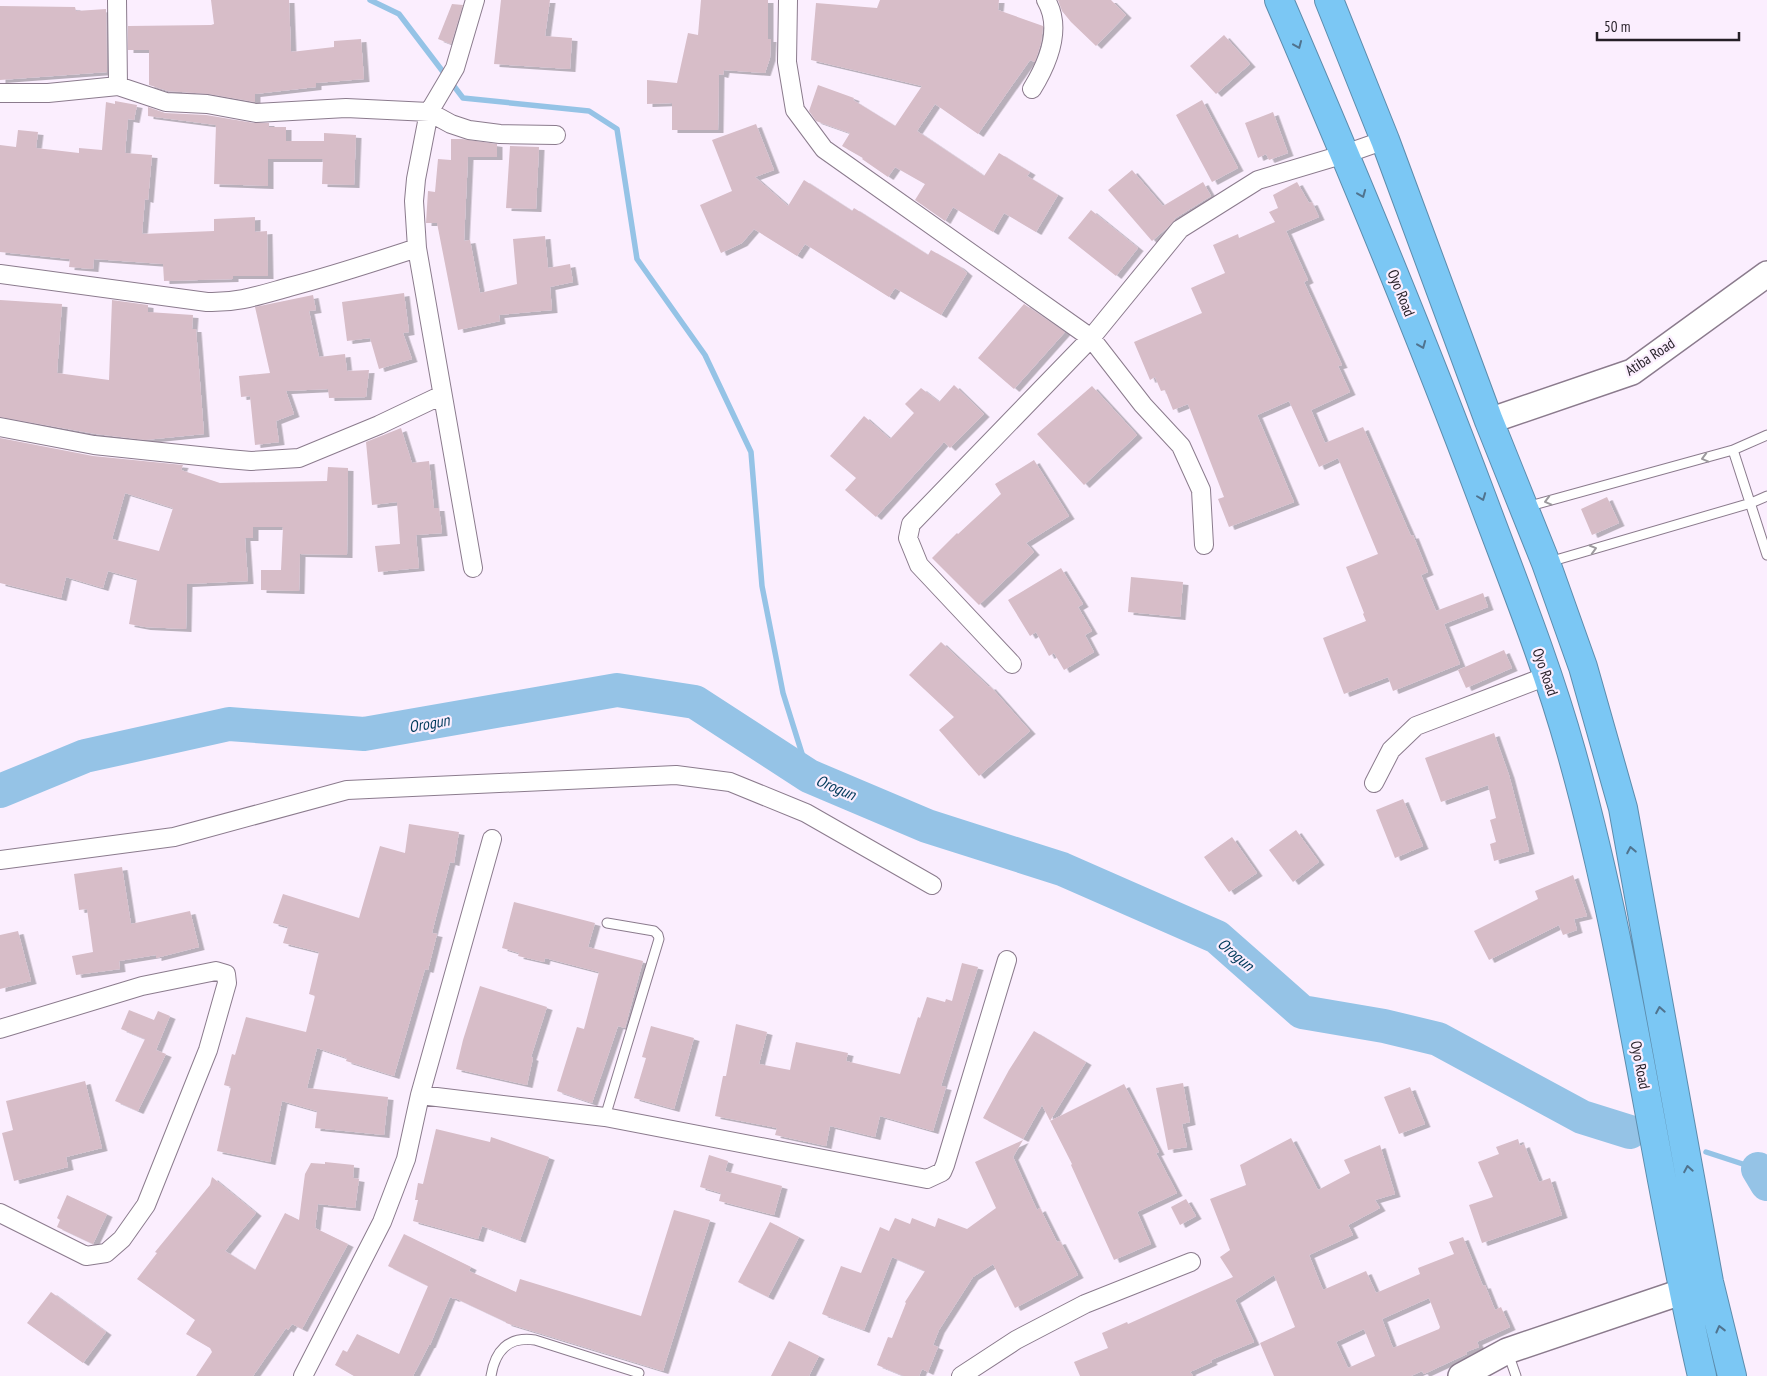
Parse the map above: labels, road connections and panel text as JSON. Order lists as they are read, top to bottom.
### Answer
{
  "streets": {
    "highway": ["Oyo Road"],
    "street": ["Atiba Road"]
  },
  "crossings": [
    ["Oyo Road", "Atiba Road"]
  ],
  "water": ["Orogun"],
  "scale_bar": "50 m"
}
